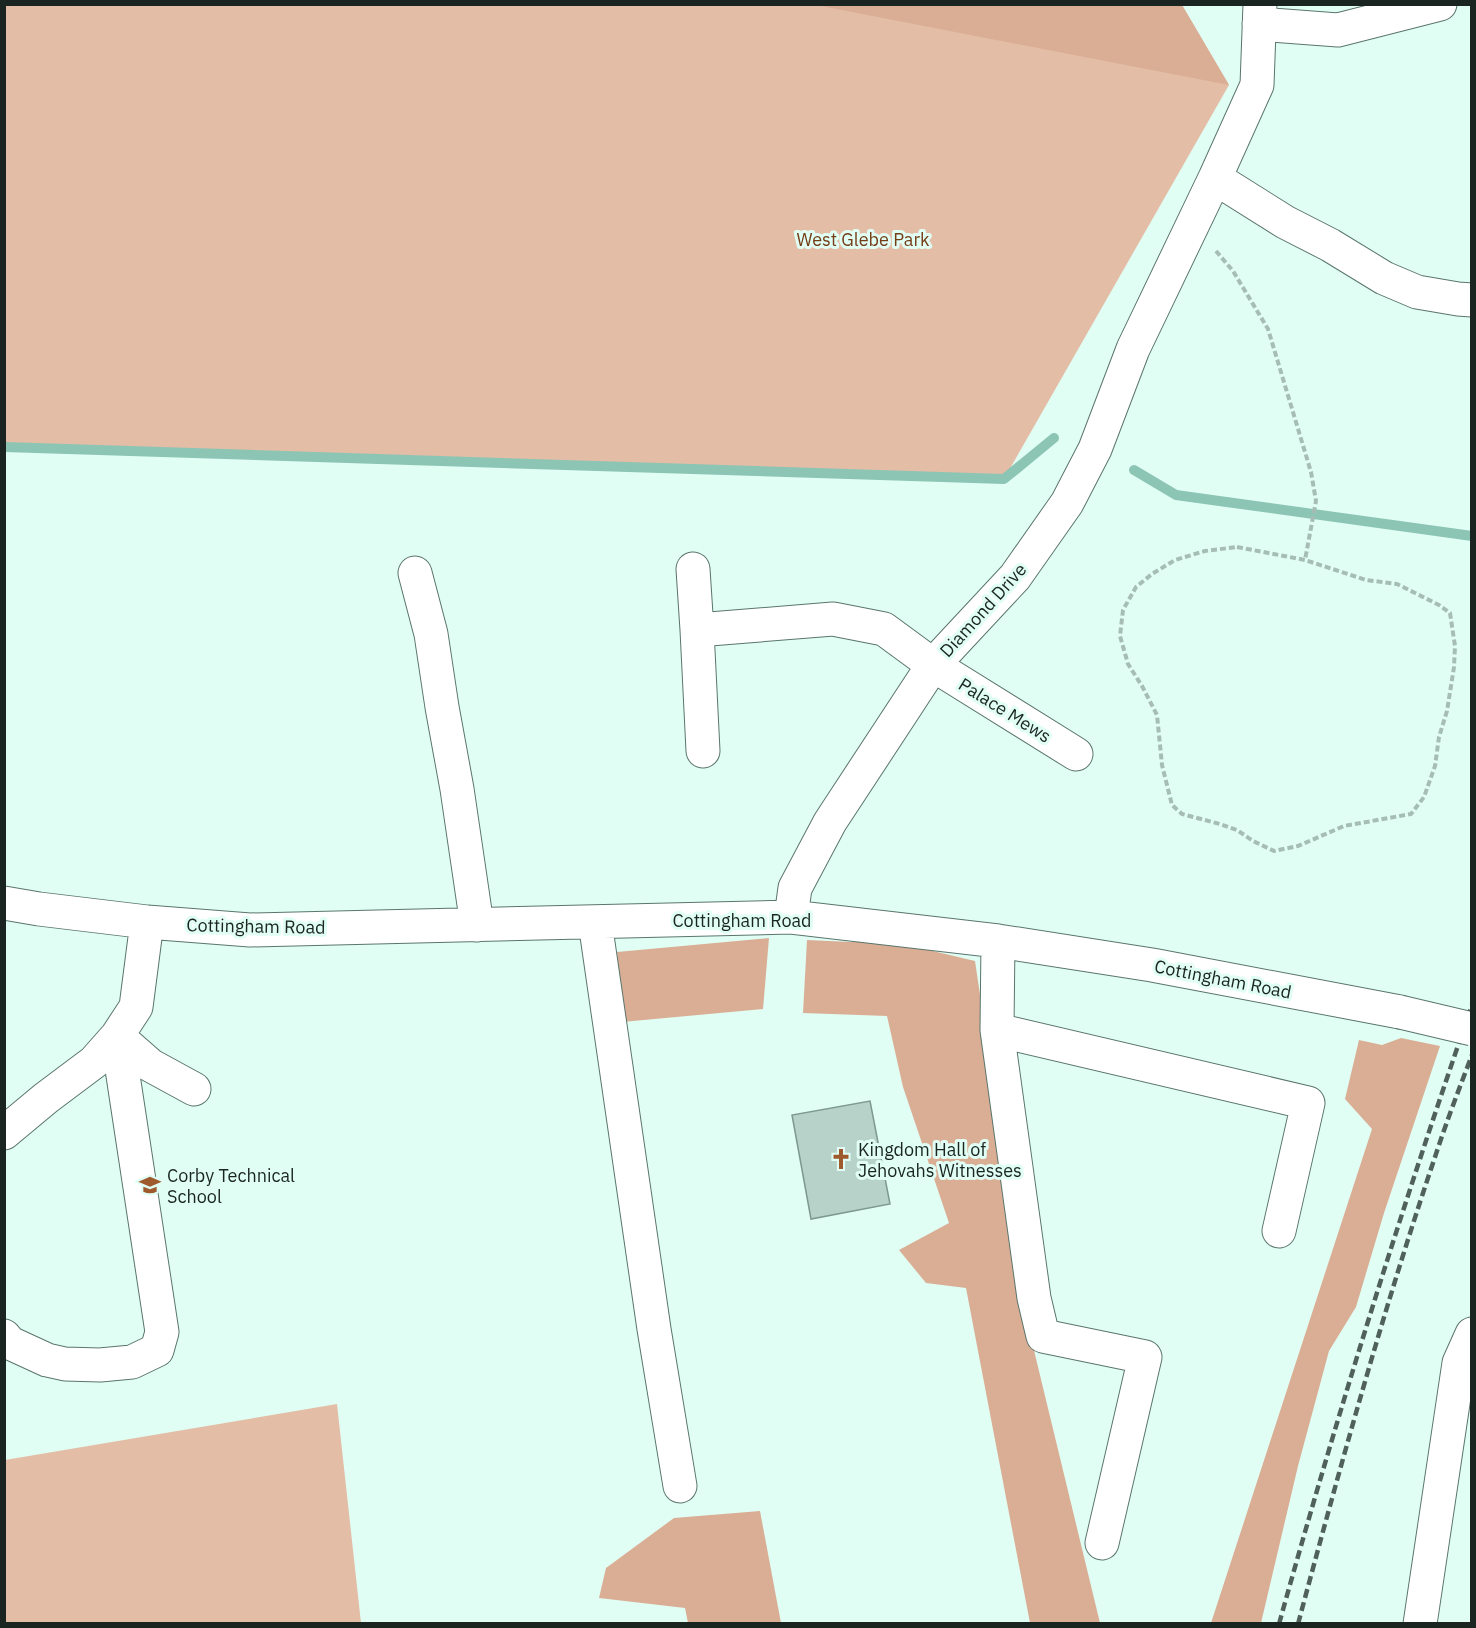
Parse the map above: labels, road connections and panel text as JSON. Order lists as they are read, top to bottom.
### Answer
{
  "streets": {
    "street": ["Diamond Drive", "Palace Mews", "Cottingham Road"]
  },
  "crossings": [
    ["Diamond Drive", "Palace Mews"],
    ["Diamond Drive", "Cottingham Road"]
  ],
  "parks": ["West Glebe Park"],
  "places": {
    "church": ["Kingdom Hall of Jehovahs Witnesses"],
    "school or university": ["Corby Technical School"]
  }
}
